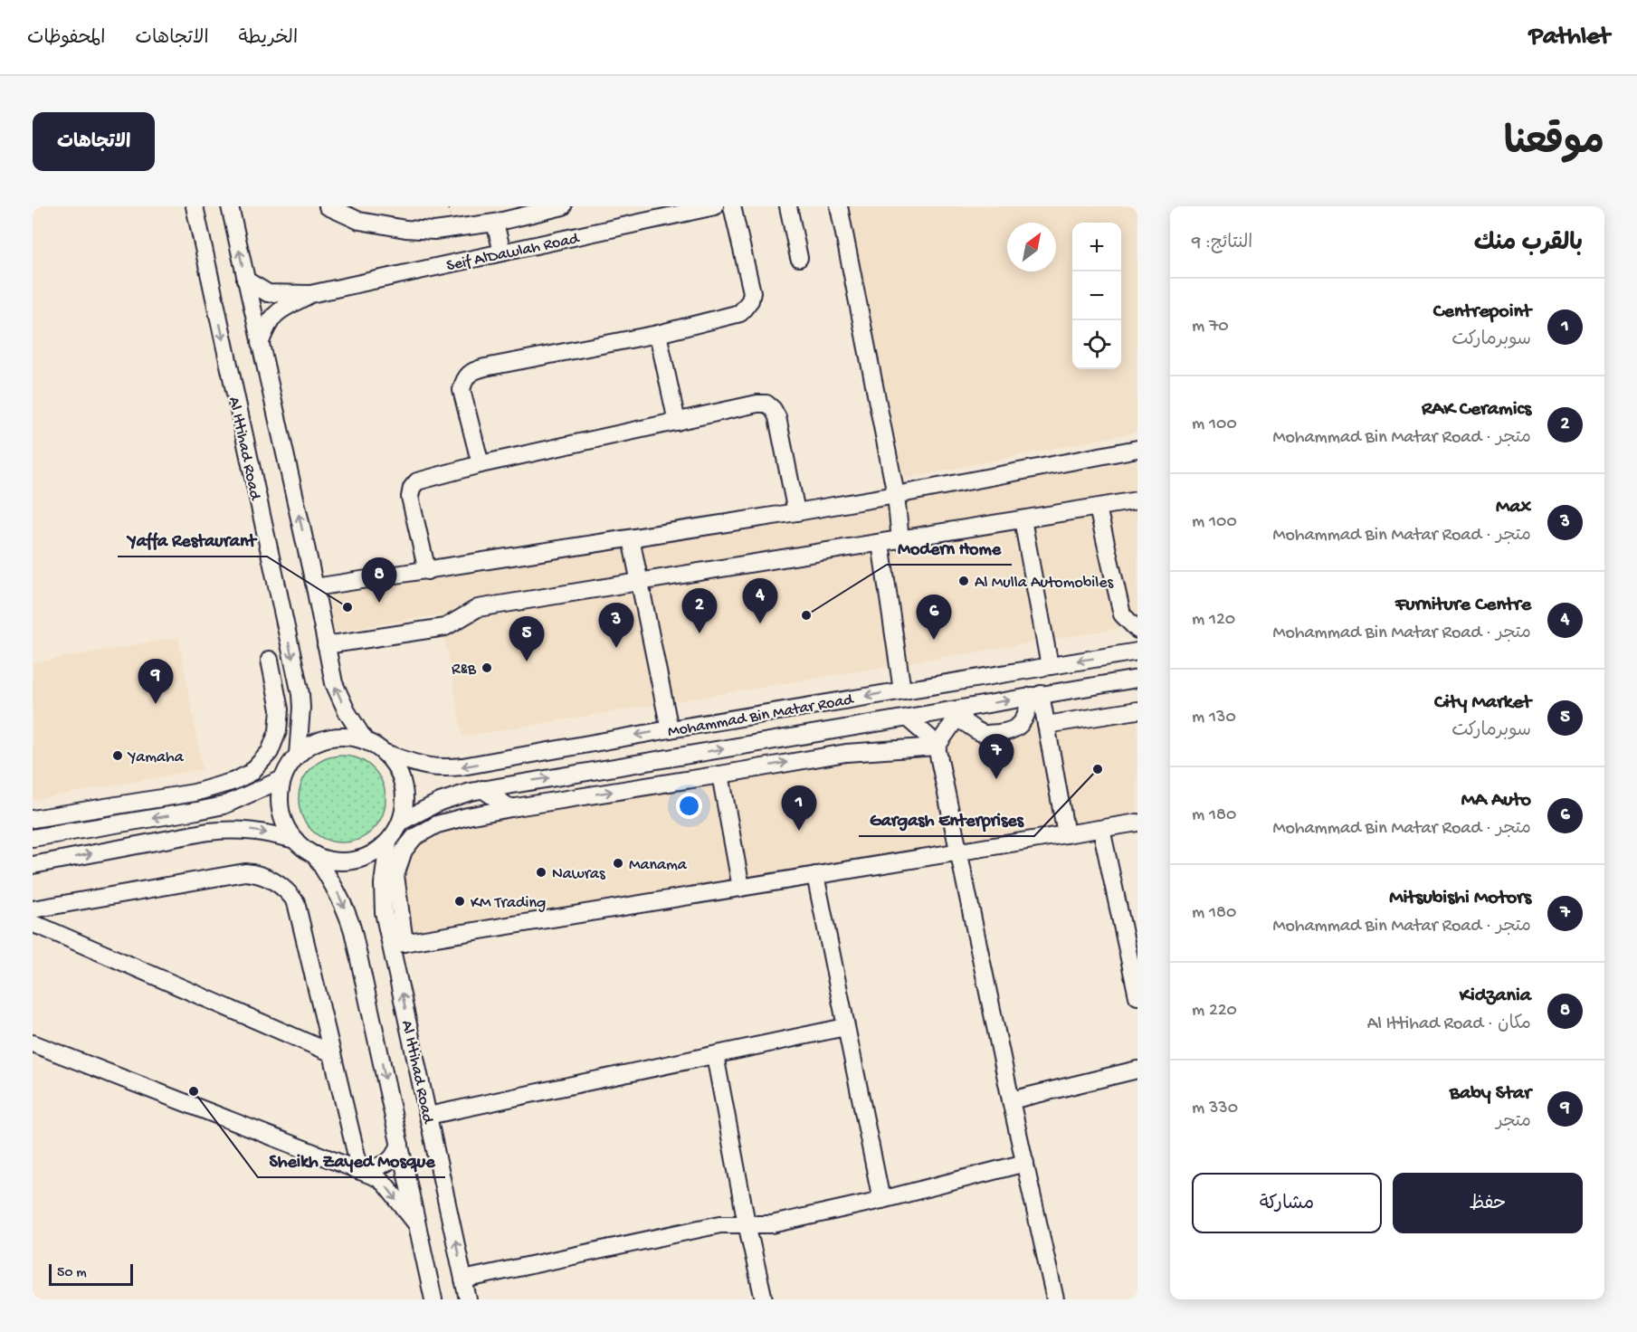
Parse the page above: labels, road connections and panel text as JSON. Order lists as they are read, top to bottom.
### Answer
{
  "streets": {
    "street": ["Seif AlDawlah Road", "Al Ittihad Road", "Mohammad Bin Matar Road"]
  },
  "crossings": [
    ["Al Ittihad Road", "Mohammad Bin Matar Road"]
  ],
  "places": [
    "Al Mulla Automobiles",
    "Yaffa Restaurant",
    "Modern Home",
    "R&B",
    "Yamaha",
    "Gargash Enterprises",
    "Manama",
    "Nawras",
    "KM Trading",
    "Sheikh Zayed Mosque"
  ],
  "scale_bar": "50 m",
  "north": "top right",
  "page": {
    "header": "Pathlet",
    "nav": ["الخريطة", "الاتجاهات", "المحفوظات"],
    "title": "موقعنا",
    "buttons": [
      "الاتجاهات",
      ["حفظ", "مشاركة"]
    ],
    "heading": ["بالقرب منك", "النتائج: 9"],
    "map_buttons": ["+", "−"],
    "list": [
      {
        "mark": "1",
        "name": "Centrepoint",
        "note": "سوبرماركت",
        "value": "70 m"
      },
      {
        "mark": "2",
        "name": "RAK Ceramics",
        "note": "متجر · Mohammad Bin Matar Road",
        "value": "100 m"
      },
      {
        "mark": "3",
        "name": "Max",
        "note": "متجر · Mohammad Bin Matar Road",
        "value": "100 m"
      },
      {
        "mark": "4",
        "name": "Furniture Centre",
        "note": "متجر · Mohammad Bin Matar Road",
        "value": "120 m"
      },
      {
        "mark": "5",
        "name": "City Market",
        "note": "سوبرماركت",
        "value": "130 m"
      },
      {
        "mark": "6",
        "name": "MA Auto",
        "note": "متجر · Mohammad Bin Matar Road",
        "value": "180 m"
      },
      {
        "mark": "7",
        "name": "Mitsubishi Motors",
        "note": "متجر · Mohammad Bin Matar Road",
        "value": "180 m"
      },
      {
        "mark": "8",
        "name": "Kidzania",
        "note": "مكان · Al Ittihad Road",
        "value": "220 m"
      },
      {
        "mark": "9",
        "name": "Baby Star",
        "note": "متجر",
        "value": "330 m"
      }
    ],
    "pins": [
      "8",
      "4",
      "2",
      "6",
      "3",
      "5",
      "9",
      "7",
      "1"
    ],
    "scale": "50 m"
  }
}
